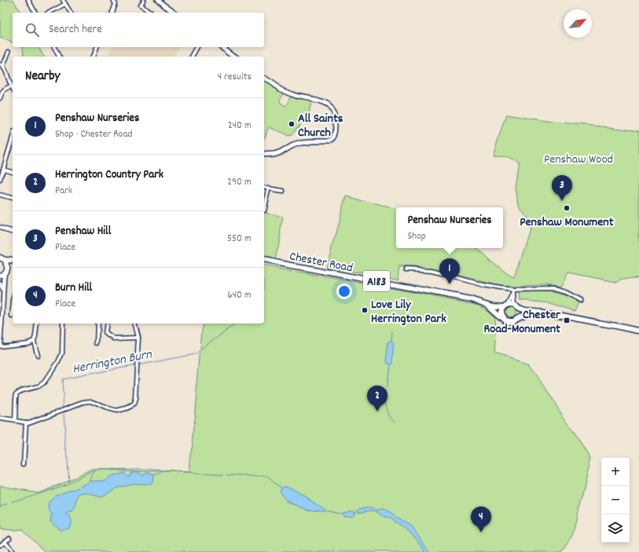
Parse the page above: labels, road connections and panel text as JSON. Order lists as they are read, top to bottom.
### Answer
{
  "streets": {
    "main road": ["Chester Road", "A183"]
  },
  "water": ["Herrington Burn"],
  "parks": ["Penshaw Wood"],
  "places": {
    "other": ["All Saints Church", "Penshaw Monument", "Love Lily Herrington Park"],
    "transit": ["Chester Road-Monument"]
  },
  "north": "top right",
  "page": {
    "search": "Search here",
    "heading": ["Nearby", "4 results"],
    "list": [
      {
        "mark": "1",
        "name": "Penshaw Nurseries",
        "note": "Shop · Chester Road",
        "value": "240 m"
      },
      {
        "mark": "2",
        "name": "Herrington Country Park",
        "note": "Park",
        "value": "290 m"
      },
      {
        "mark": "3",
        "name": "Penshaw Hill",
        "note": "Place",
        "value": "550 m"
      },
      {
        "mark": "4",
        "name": "Burn Hill",
        "note": "Place",
        "value": "640 m"
      }
    ],
    "pins": [
      "3",
      "1",
      "2",
      "4"
    ],
    "popup": ["Penshaw Nurseries", "Shop"],
    "map_buttons": ["+", "−"]
  }
}
